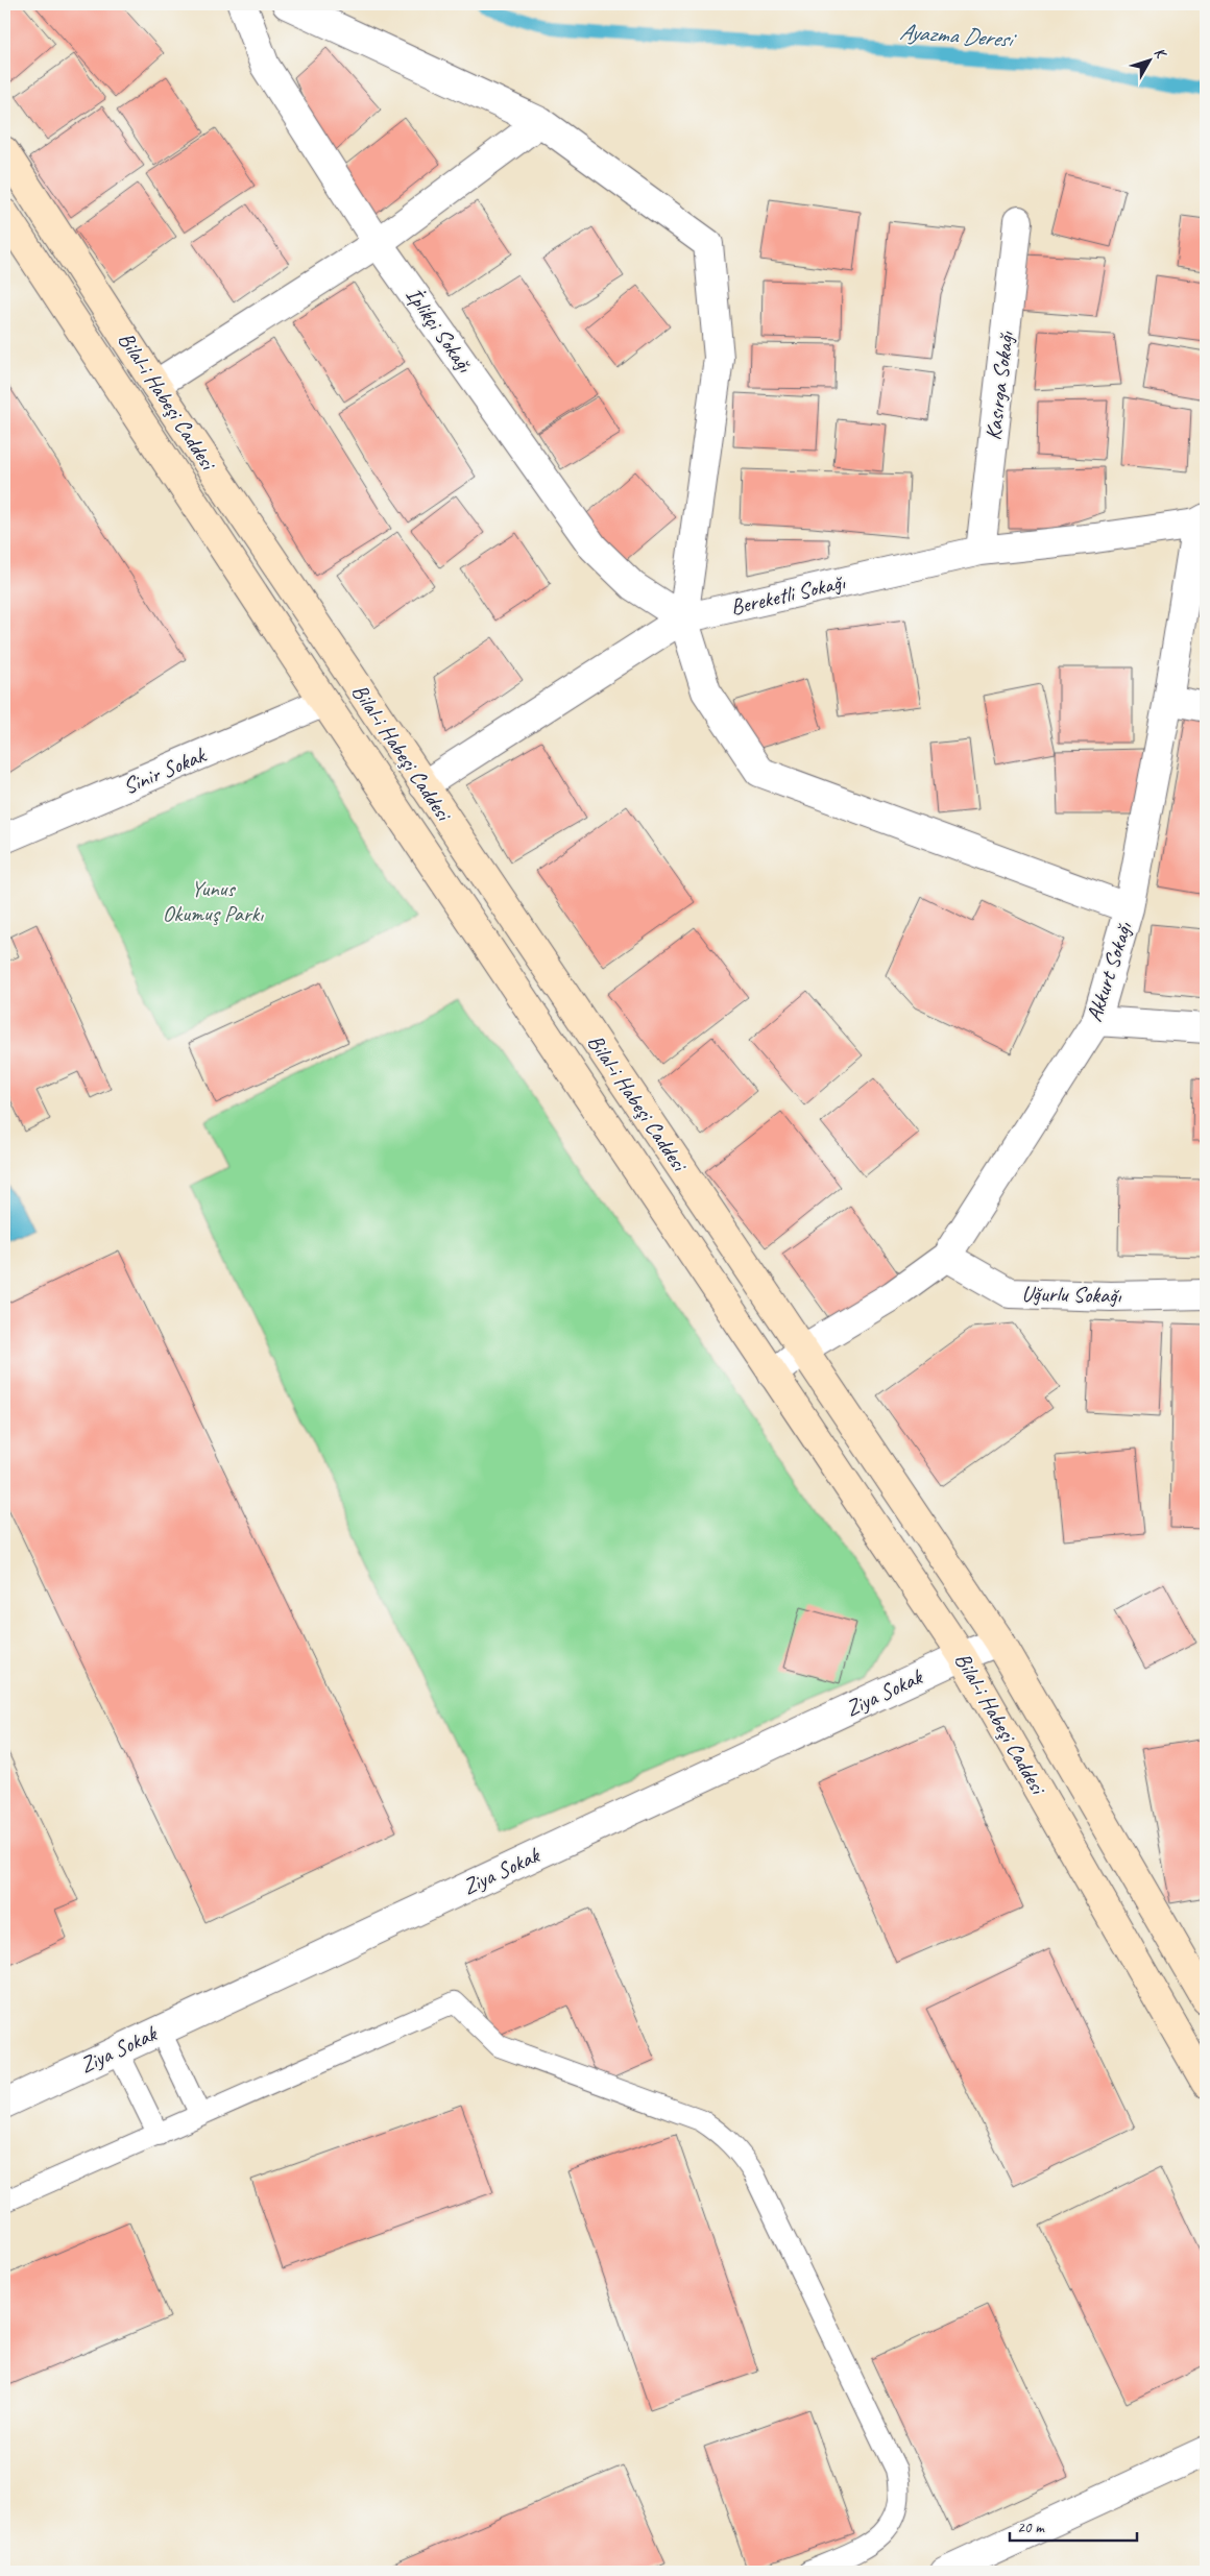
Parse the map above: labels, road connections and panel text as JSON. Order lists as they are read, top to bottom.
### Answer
{
  "streets": {
    "street": [
      "İplikçi Sokağı",
      "Kasırga Sokağı",
      "Bilal-i Habeşi Caddesi",
      "Bereketli Sokağı",
      "Sinir Sokak",
      "Akkurt Sokağı",
      "Uğurlu Sokağı",
      "Ziya Sokak"
    ]
  },
  "crossings": [
    ["İplikçi Sokağı", "Bereketli Sokağı"],
    ["Kasırga Sokağı", "Bereketli Sokağı"],
    ["Bilal-i Habeşi Caddesi", "Bereketli Sokağı"],
    ["Bilal-i Habeşi Caddesi", "Sinir Sokak"],
    ["Bilal-i Habeşi Caddesi", "Akkurt Sokağı"],
    ["Bilal-i Habeşi Caddesi", "Ziya Sokak"],
    ["Bereketli Sokağı", "Akkurt Sokağı"],
    ["Akkurt Sokağı", "Uğurlu Sokağı"]
  ],
  "water": ["Ayazma Deresi"],
  "parks": ["Yunus Okumuş Parkı"],
  "scale_bar": "20 m",
  "north": "top right"
}
